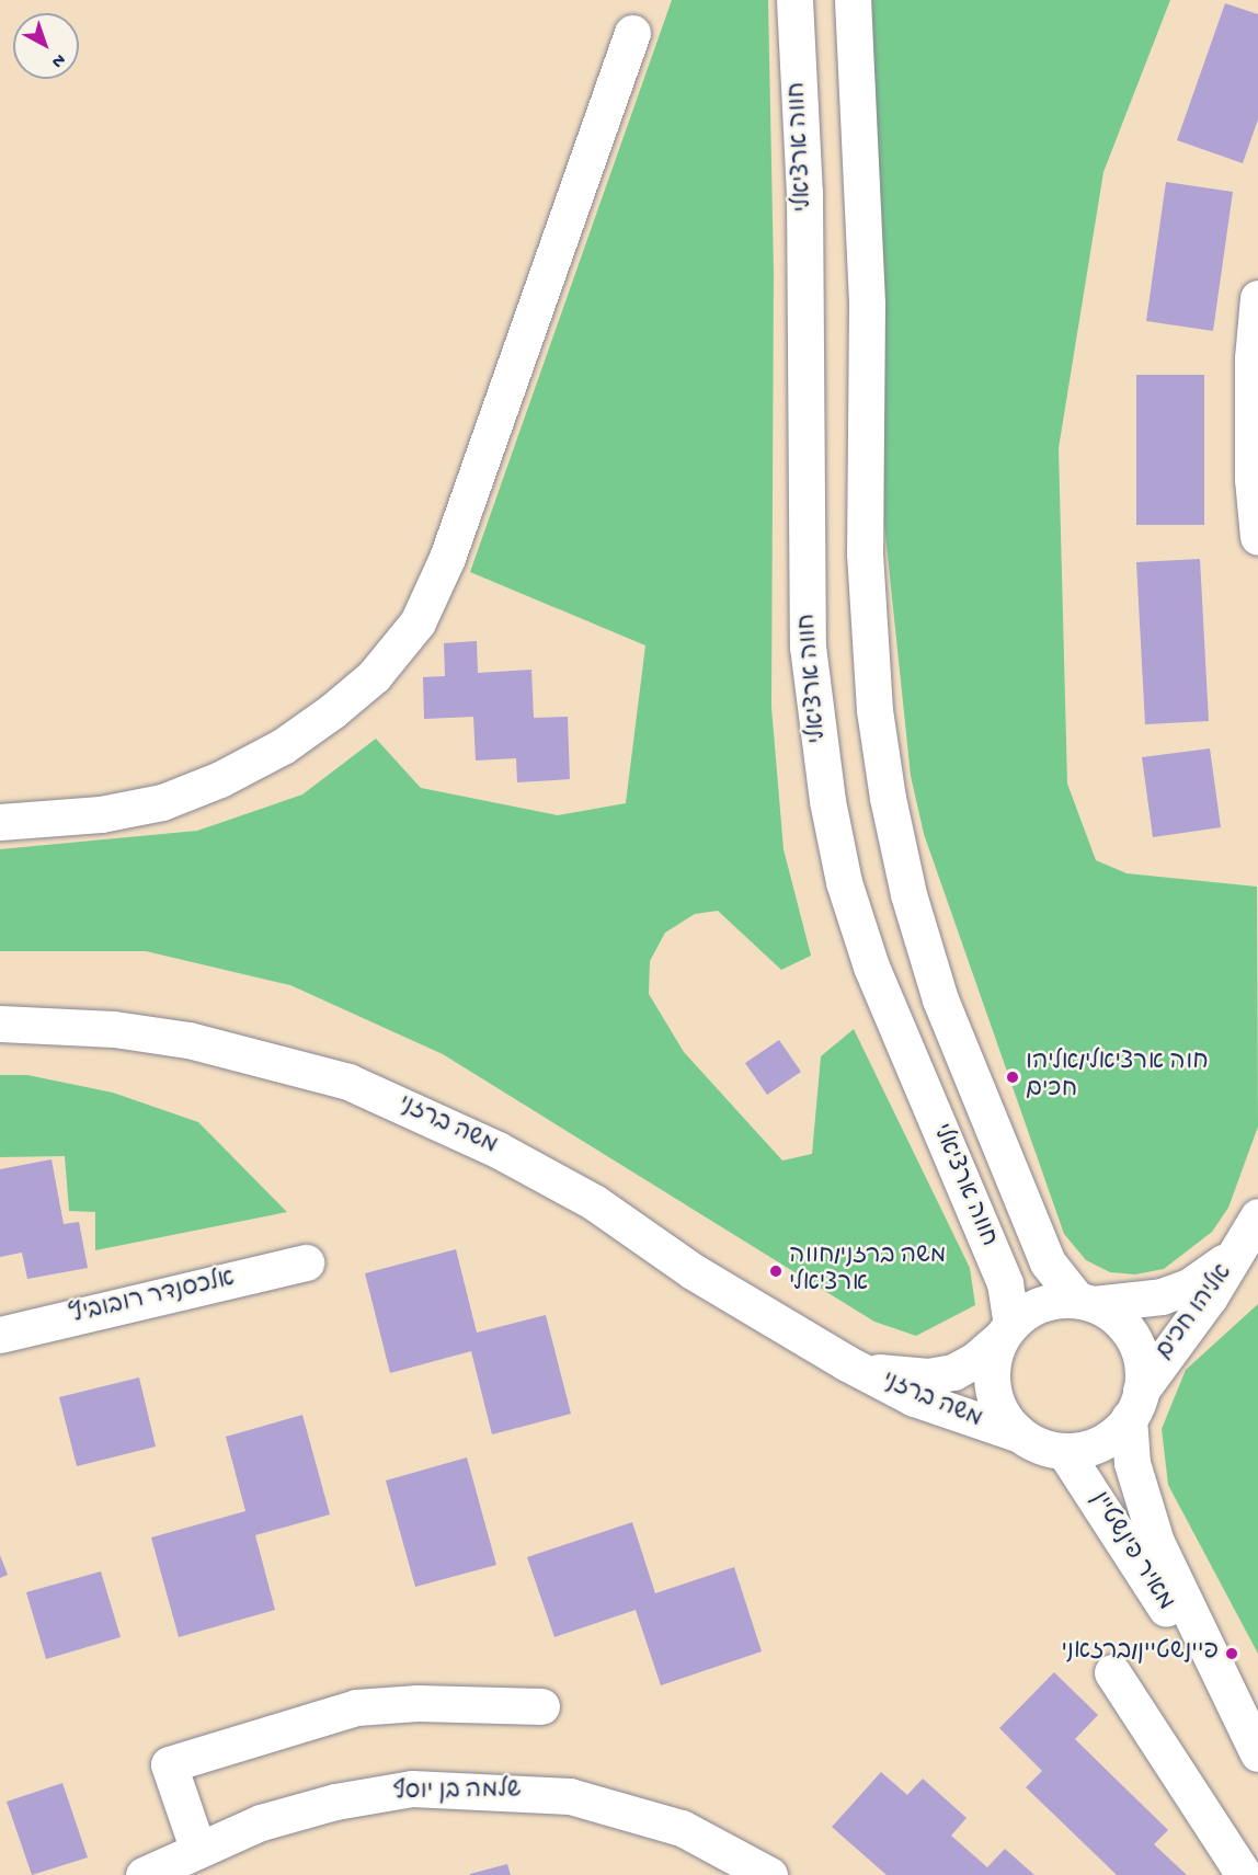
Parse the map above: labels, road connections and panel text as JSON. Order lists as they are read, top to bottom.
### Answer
{
  "streets": {
    "street": [
      "חווה ארציאלי",
      "משה ברזני",
      "אלכסנדר רובוביץ",
      "אליהו חכים",
      "מאיר פינשטיין",
      "שלמה בן יוסף"
    ]
  },
  "crossings": [
    ["חווה ארציאלי", "משה ברזני"],
    ["חווה ארציאלי", "אליהו חכים"],
    ["חווה ארציאלי", "מאיר פינשטיין"],
    ["משה ברזני", "אליהו חכים"],
    ["משה ברזני", "מאיר פינשטיין"],
    ["אליהו חכים", "מאיר פינשטיין"]
  ],
  "places": ["חוה ארציאלי/אליהו חכים", "משה ברזני/חווה ארציאלי", "פיינשטיין/ברזאני"],
  "north": "bottom right"
}
